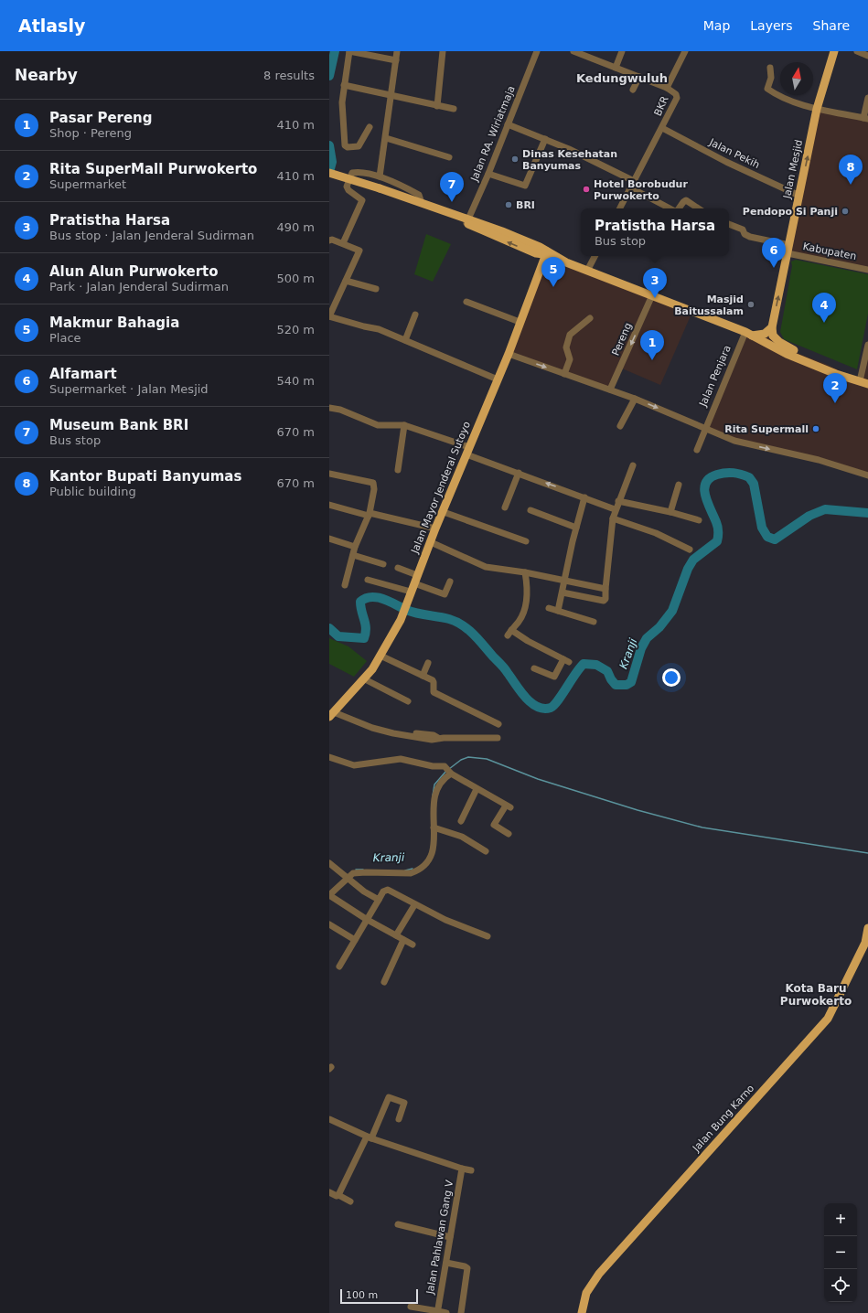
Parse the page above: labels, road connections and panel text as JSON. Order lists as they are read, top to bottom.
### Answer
{
  "streets": {
    "main road": ["Jalan Mesjid", "Jalan Mayor Jenderal Sutoyo", "Jalan Bung Karno"],
    "street": [
      "BKR",
      "Jalan RA. Wiriatmaja",
      "Jalan Pekih",
      "Kabupaten",
      "Pereng",
      "Jalan Penjara",
      "Jalan Pahlawan Gang V"
    ]
  },
  "crossings": [
    ["BKR", "Jalan Pekih"],
    ["Jalan Pekih", "Jalan Mesjid"],
    ["Jalan Mesjid", "Kabupaten"]
  ],
  "one_way": ["Jalan Mesjid"],
  "districts": ["Kedungwuluh", "Kota Baru Purwokerto"],
  "water": ["Kranji"],
  "places": [
    "Dinas Kesehatan Banyumas",
    "Hotel Borobudur Purwokerto",
    "BRI",
    "Pendopo Si Panji",
    "Masjid Baitussalam",
    "Rita Supermall"
  ],
  "scale_bar": "100 m",
  "north": "top",
  "page": {
    "header": "Atlasly",
    "nav": ["Map", "Layers", "Share"],
    "heading": ["Nearby", "8 results"],
    "list": [
      {
        "mark": "1",
        "name": "Pasar Pereng",
        "note": "Shop · Pereng",
        "value": "410 m"
      },
      {
        "mark": "2",
        "name": "Rita SuperMall Purwokerto",
        "note": "Supermarket",
        "value": "410 m"
      },
      {
        "mark": "3",
        "name": "Pratistha Harsa",
        "note": "Bus stop · Jalan Jenderal Sudirman",
        "value": "490 m"
      },
      {
        "mark": "4",
        "name": "Alun Alun Purwokerto",
        "note": "Park · Jalan Jenderal Sudirman",
        "value": "500 m"
      },
      {
        "mark": "5",
        "name": "Makmur Bahagia",
        "note": "Place",
        "value": "520 m"
      },
      {
        "mark": "6",
        "name": "Alfamart",
        "note": "Supermarket · Jalan Mesjid",
        "value": "540 m"
      },
      {
        "mark": "7",
        "name": "Museum Bank BRI",
        "note": "Bus stop",
        "value": "670 m"
      },
      {
        "mark": "8",
        "name": "Kantor Bupati Banyumas",
        "note": "Public building",
        "value": "670 m"
      }
    ],
    "pins": [
      "8",
      "7",
      "6",
      "5",
      "3",
      "4",
      "1",
      "2"
    ],
    "popup": ["Pratistha Harsa", "Bus stop"],
    "map_buttons": ["+", "−"],
    "scale": "100 m"
  }
}
